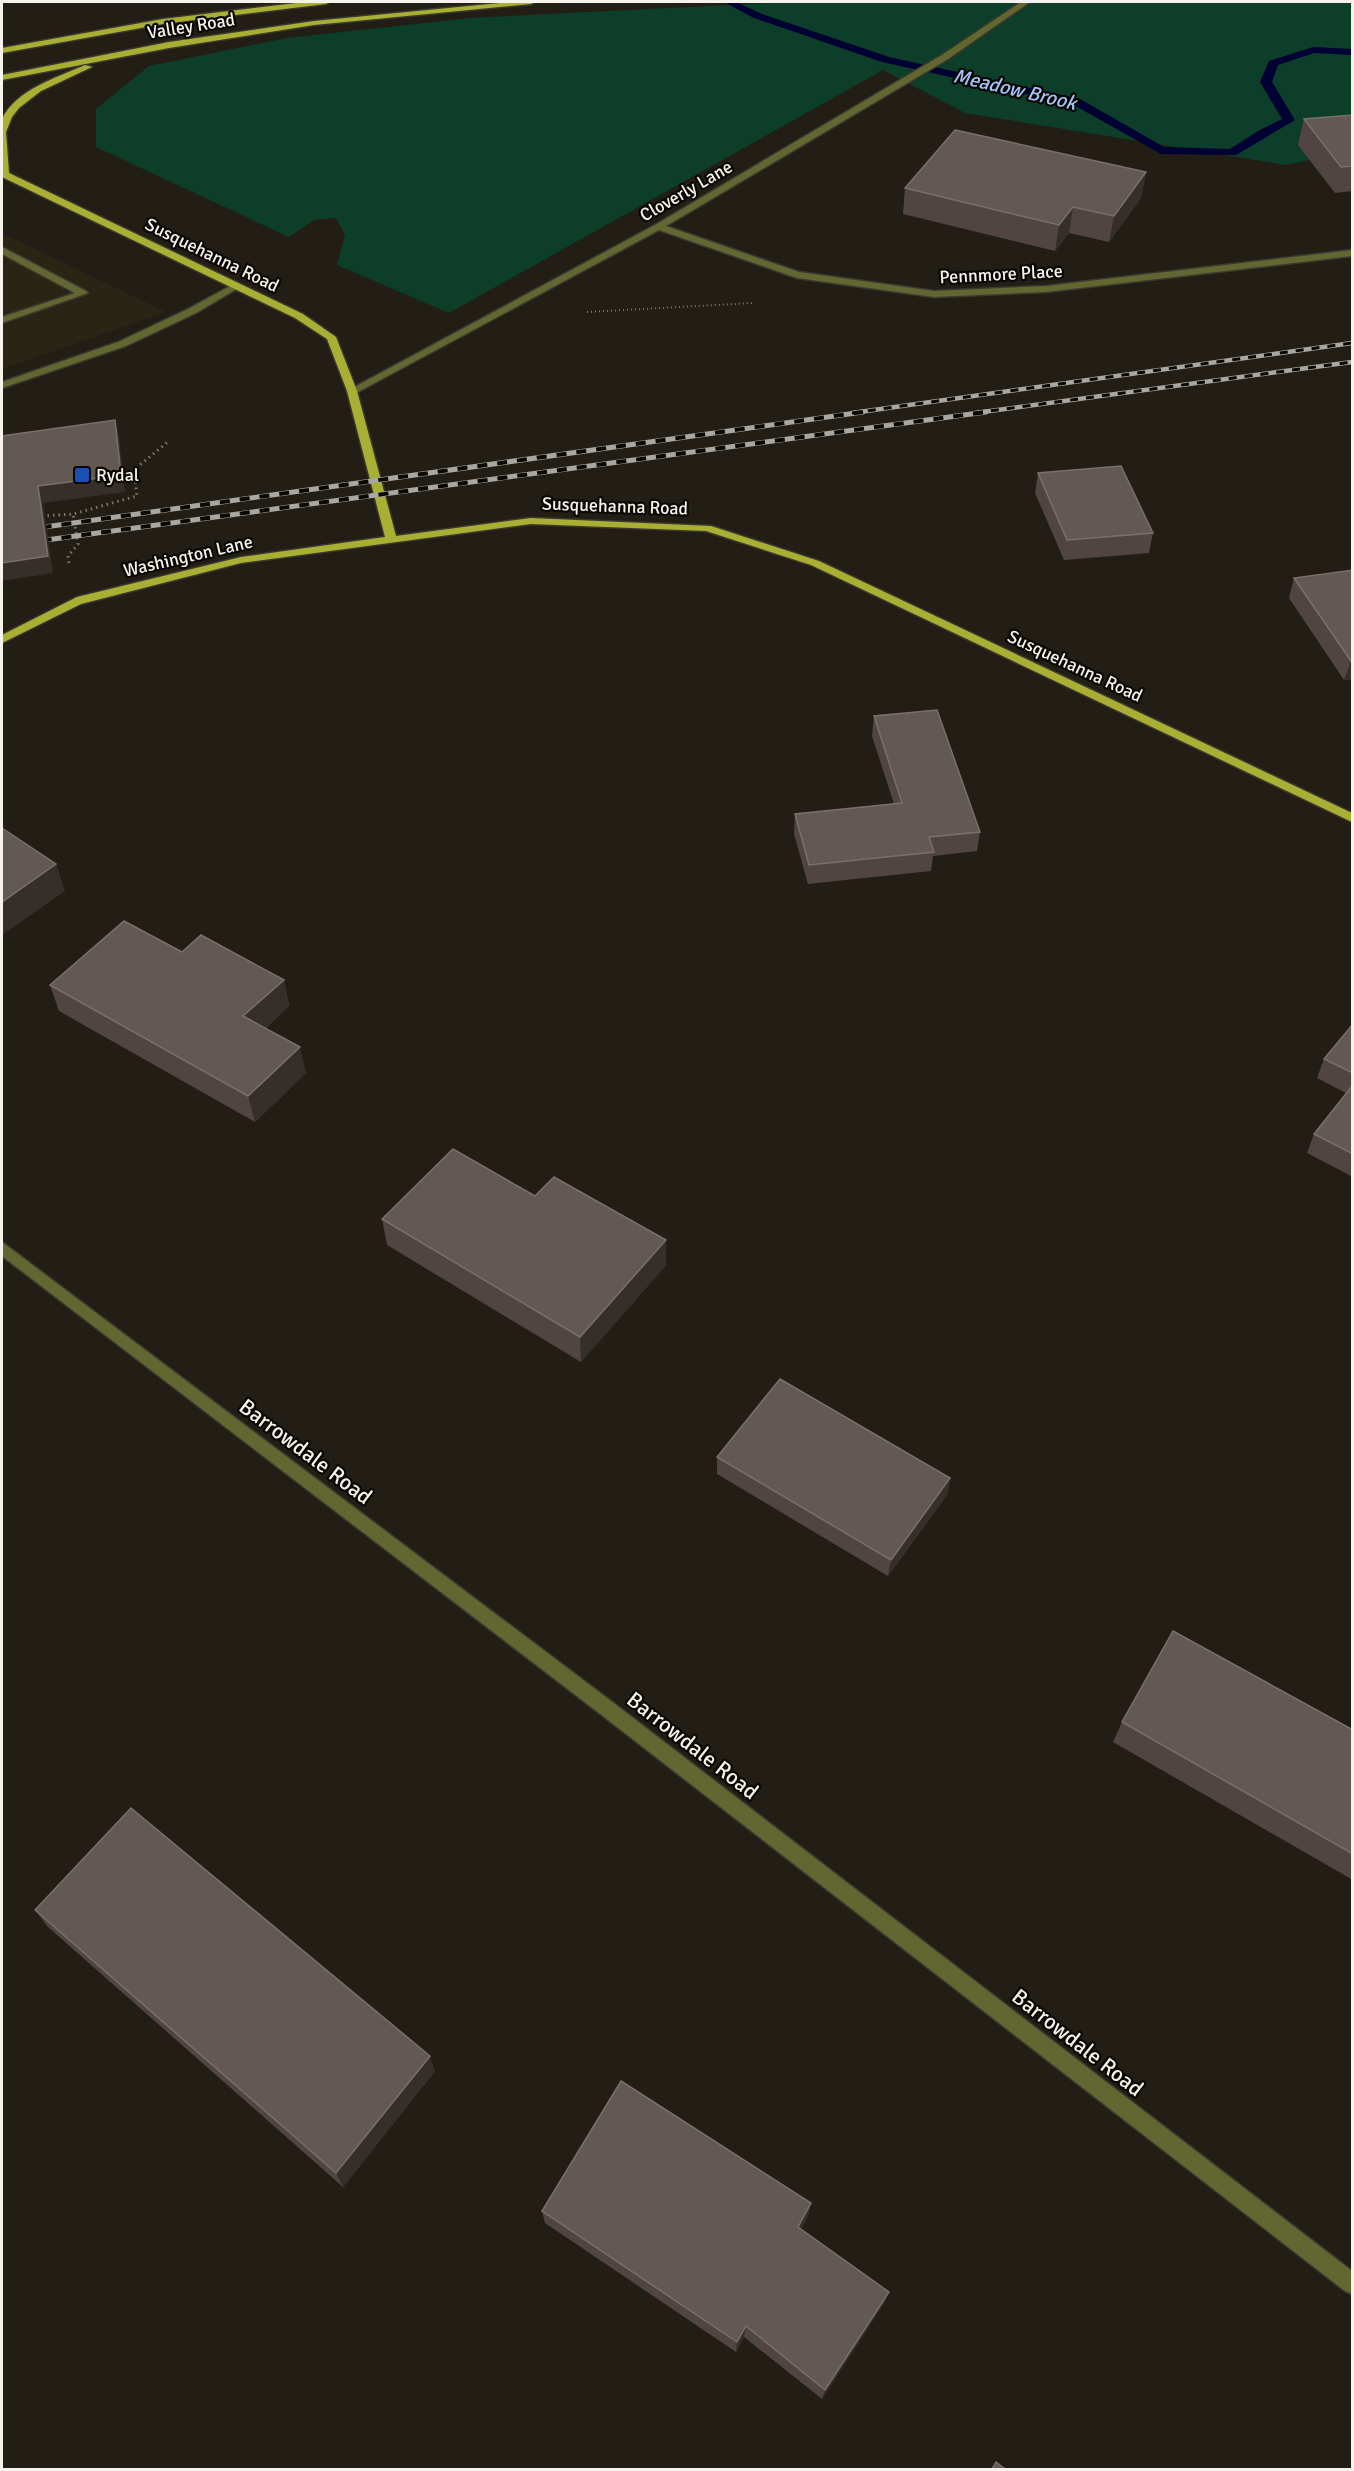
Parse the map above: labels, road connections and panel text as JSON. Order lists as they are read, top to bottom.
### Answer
{
  "streets": {
    "main road": ["Valley Road", "Susquehanna Road", "Washington Lane"],
    "street": ["Cloverly Lane", "Pennmore Place", "Barrowdale Road"]
  },
  "crossings": [
    ["Cloverly Lane", "Susquehanna Road"],
    ["Cloverly Lane", "Pennmore Place"],
    ["Susquehanna Road", "Washington Lane"]
  ],
  "water": ["Meadow Brook"],
  "places": {
    "transit": ["Rydal"]
  }
}
